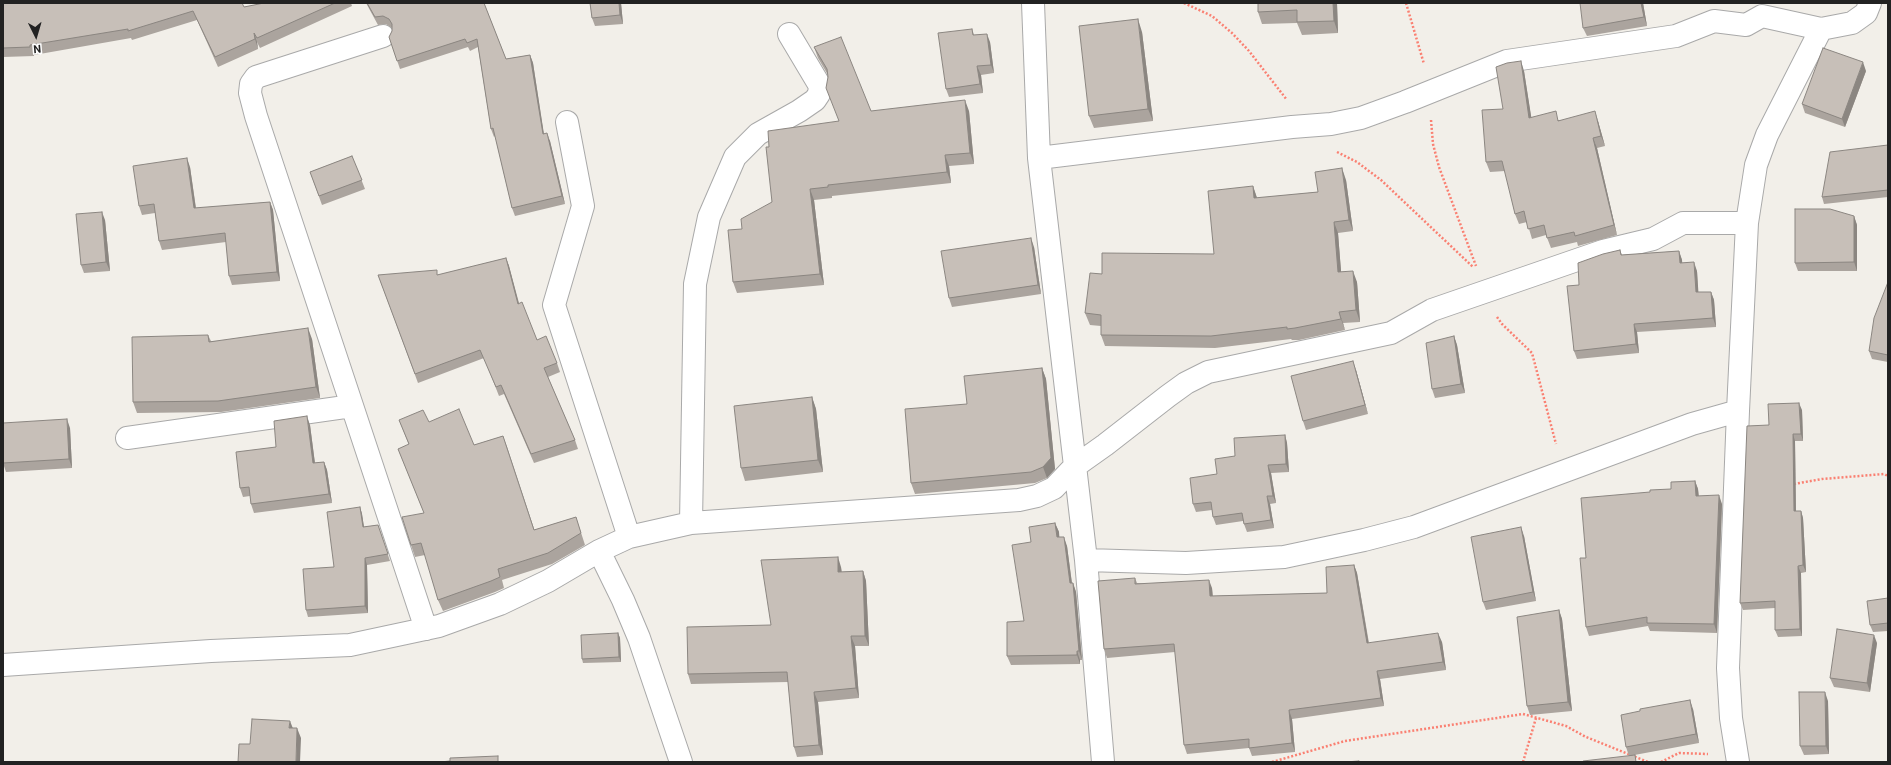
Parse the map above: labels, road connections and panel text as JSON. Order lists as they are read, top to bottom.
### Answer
{
  "north": "bottom"
}
